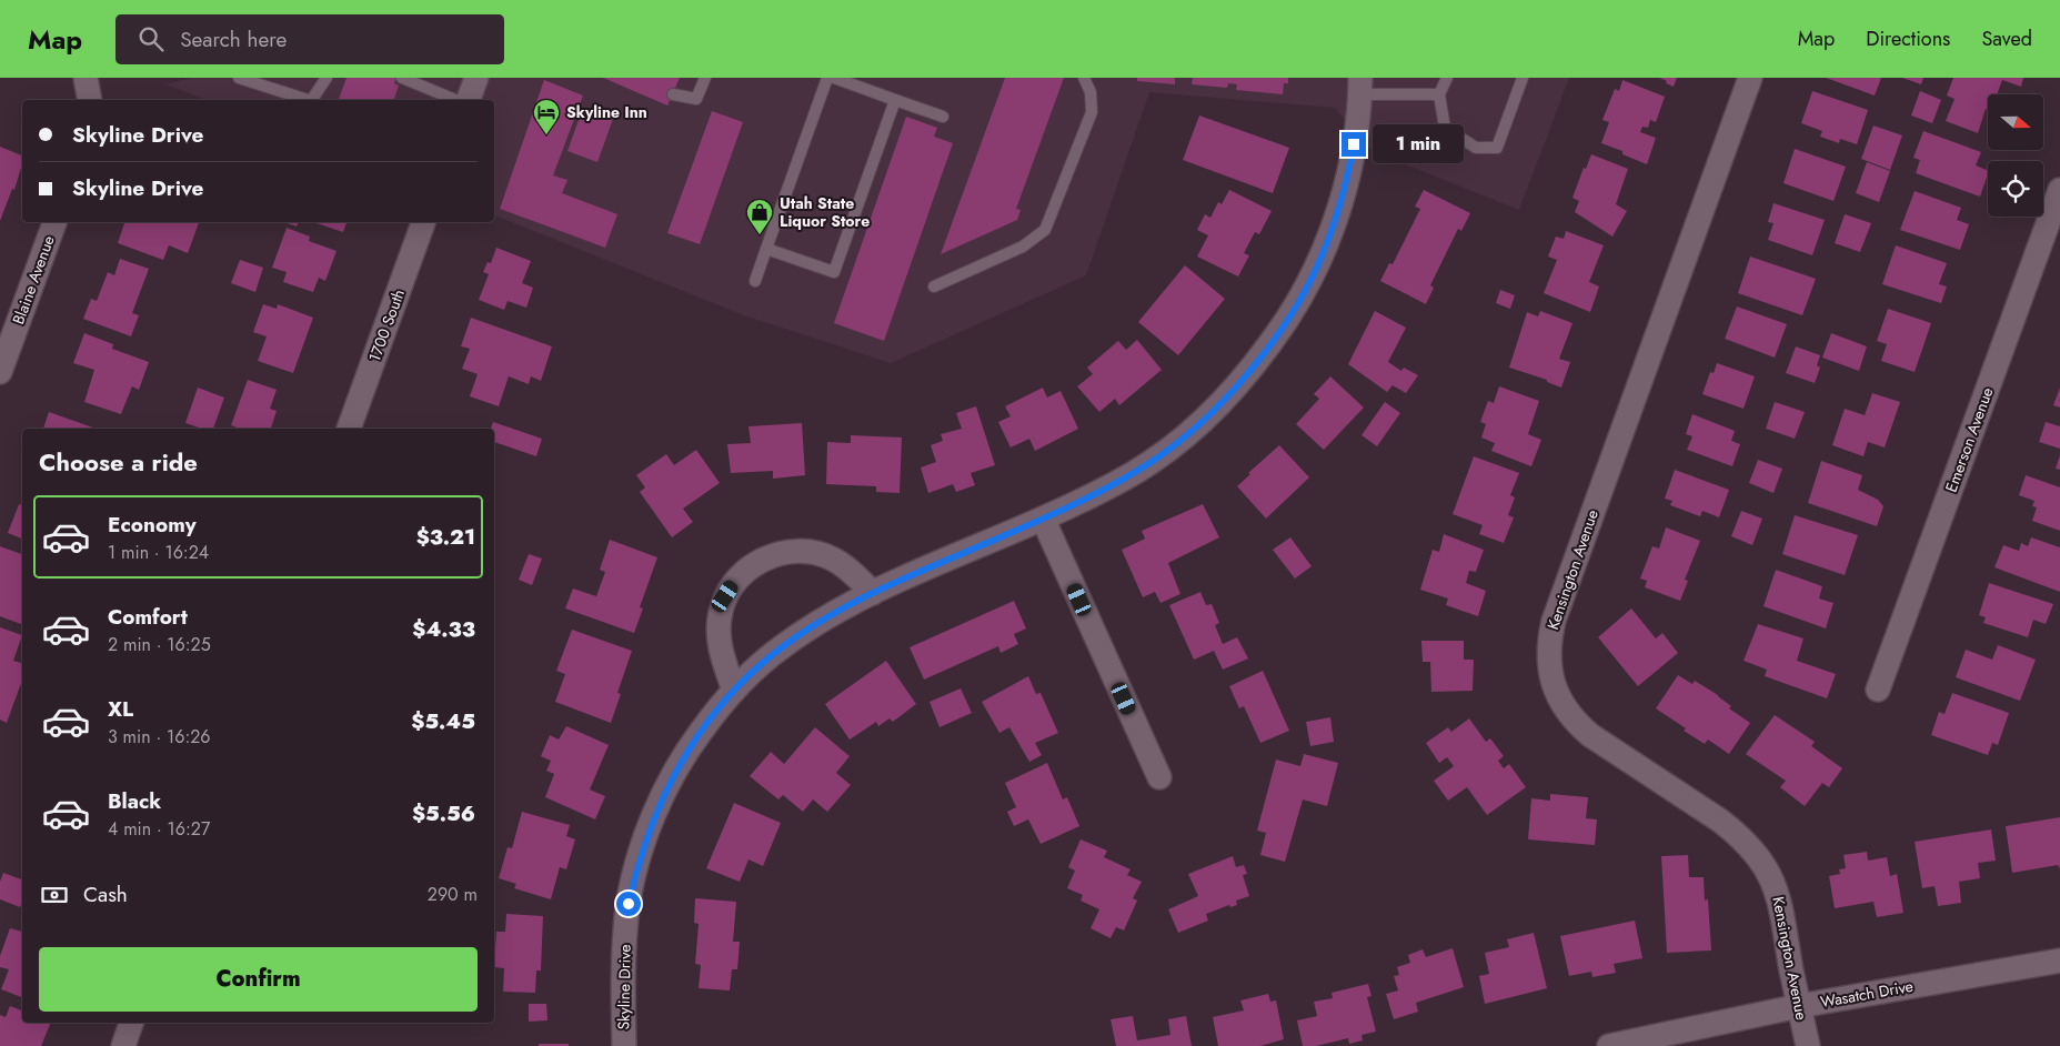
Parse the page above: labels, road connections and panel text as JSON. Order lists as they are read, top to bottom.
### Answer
{
  "streets": {
    "street": [
      "Blaine Avenue",
      "1700 South",
      "Emerson Avenue",
      "Kensington Avenue",
      "Skyline Drive",
      "Wasatch Drive"
    ]
  },
  "crossings": [
    ["Kensington Avenue", "Wasatch Drive"]
  ],
  "places": {
    "hotel": ["Skyline Inn"],
    "shop": ["Utah State Liquor Store"]
  },
  "north": "right",
  "page": {
    "header": "Map",
    "search": "Search here",
    "nav": ["Map", "Directions", "Saved"],
    "banner": ["Skyline Drive", "Skyline Drive"],
    "bubble": "1 min",
    "heading": "Choose a ride",
    "list": [
      {
        "name": "Economy",
        "note": "1 min · 16:24",
        "value": "$3.21"
      },
      {
        "name": "Comfort",
        "note": "2 min · 16:25",
        "value": "$4.33"
      },
      {
        "name": "XL",
        "note": "3 min · 16:26",
        "value": "$5.45"
      },
      {
        "name": "Black",
        "note": "4 min · 16:27",
        "value": "$5.56"
      }
    ],
    "pay": ["Cash", "290 m"],
    "buttons": "Confirm"
  }
}
